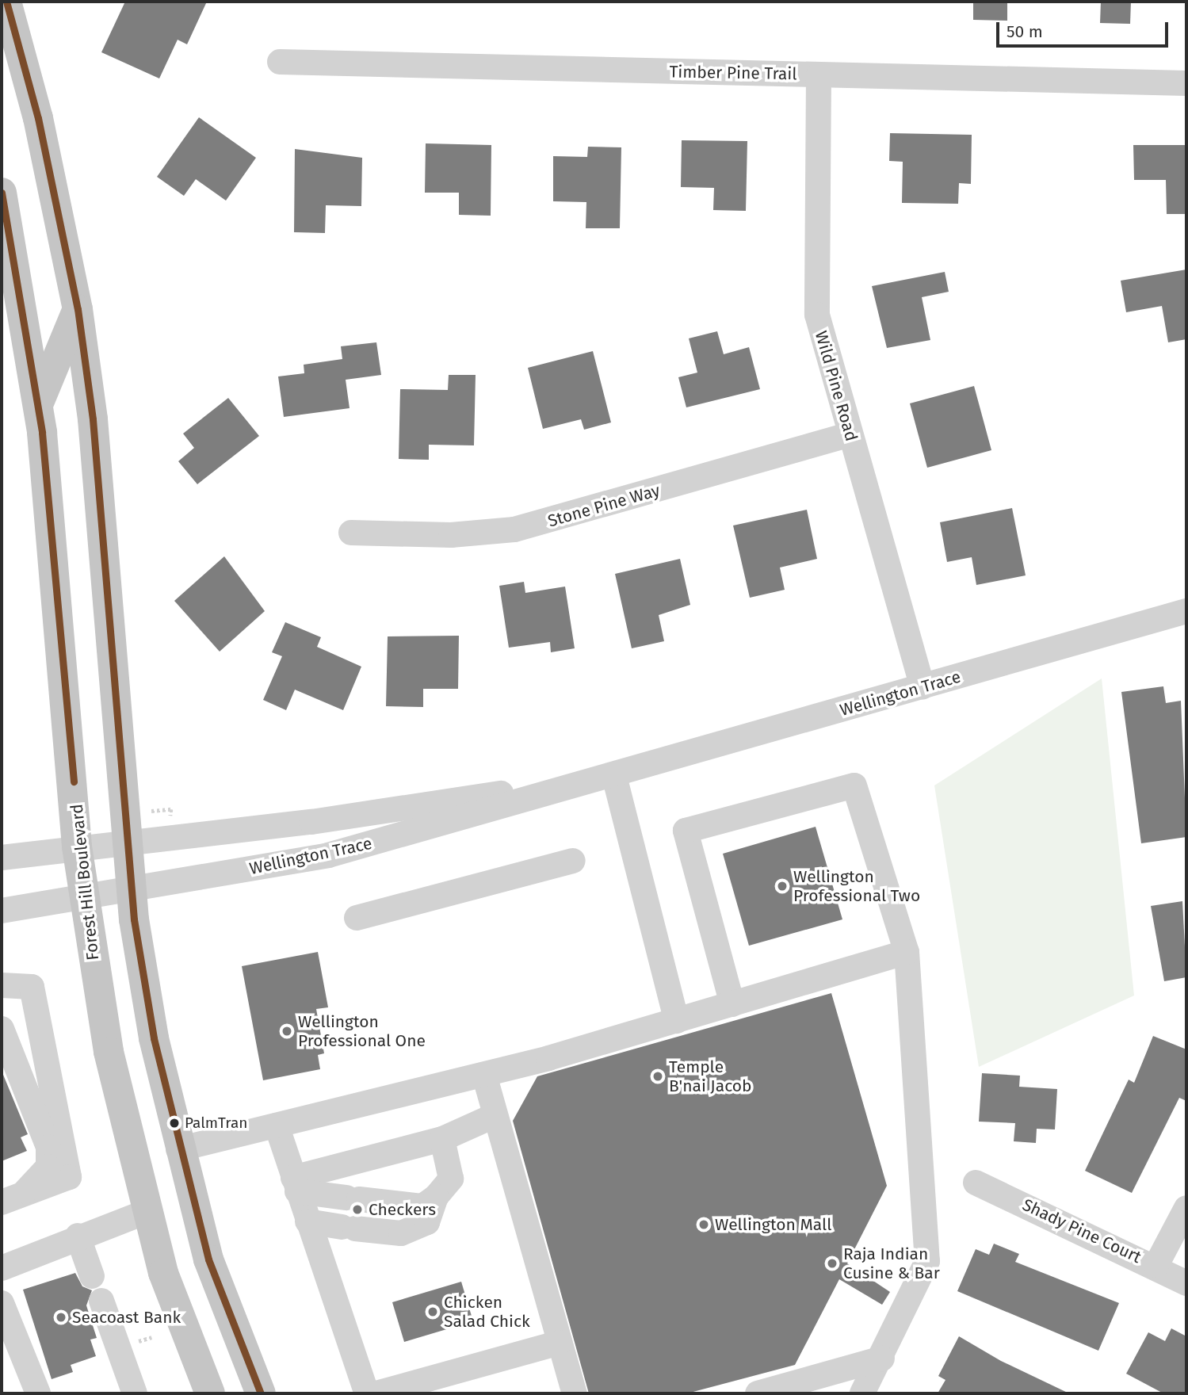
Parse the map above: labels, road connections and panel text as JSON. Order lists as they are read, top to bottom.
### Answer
{
  "streets": {
    "main road": ["Forest Hill Boulevard"],
    "street": [
      "Timber Pine Trail",
      "Wild Pine Road",
      "Stone Pine Way",
      "Wellington Trace",
      "Shady Pine Court"
    ]
  },
  "crossings": [
    ["Timber Pine Trail", "Wild Pine Road"],
    ["Wild Pine Road", "Stone Pine Way"],
    ["Wild Pine Road", "Wellington Trace"],
    ["Wellington Trace", "Forest Hill Boulevard"]
  ],
  "places": [
    "Wellington Professional Two",
    "Wellington Professional One",
    "Temple B'nai Jacob",
    "PalmTran",
    "Checkers",
    "Wellington Mall",
    "Raja Indian Cusine & Bar",
    "Chicken Salad Chick",
    "Seacoast Bank"
  ],
  "scale_bar": "50 m"
}
